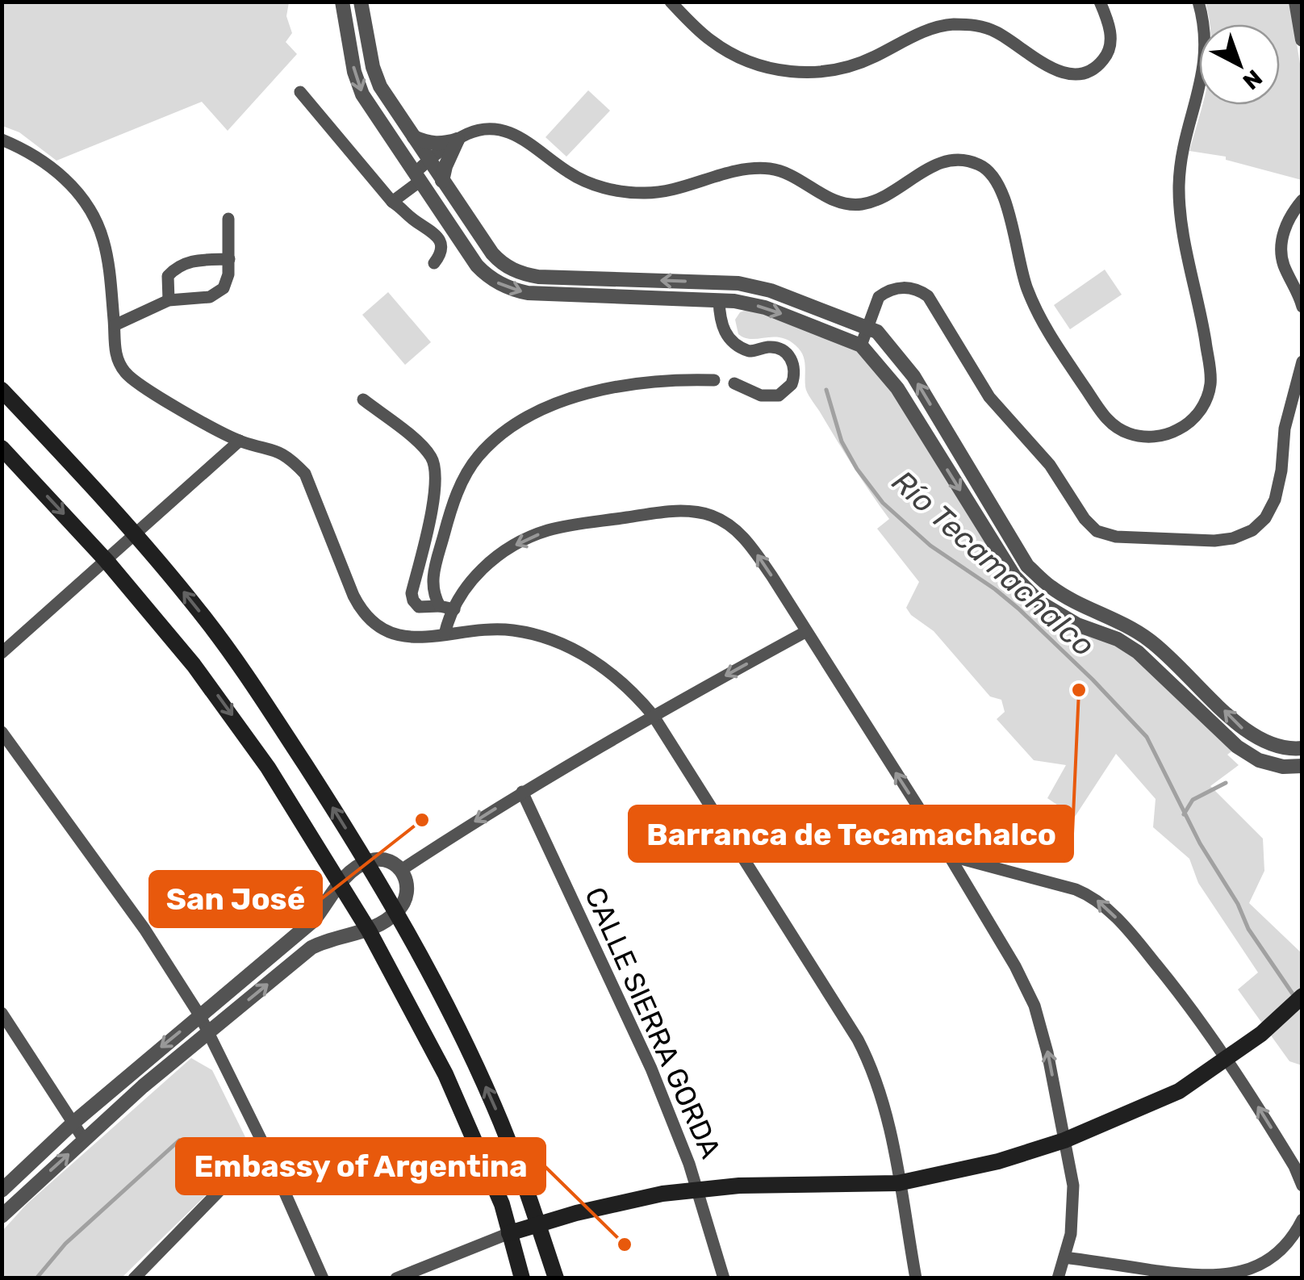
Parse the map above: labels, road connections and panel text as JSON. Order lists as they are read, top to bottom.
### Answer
{
  "streets": {
    "street": ["CALLE SIERRA GORDA"]
  },
  "water": ["Río Tecamachalco"],
  "places": ["Barranca de Tecamachalco", "San José", "Embassy of Argentina"],
  "north": "bottom right"
}
